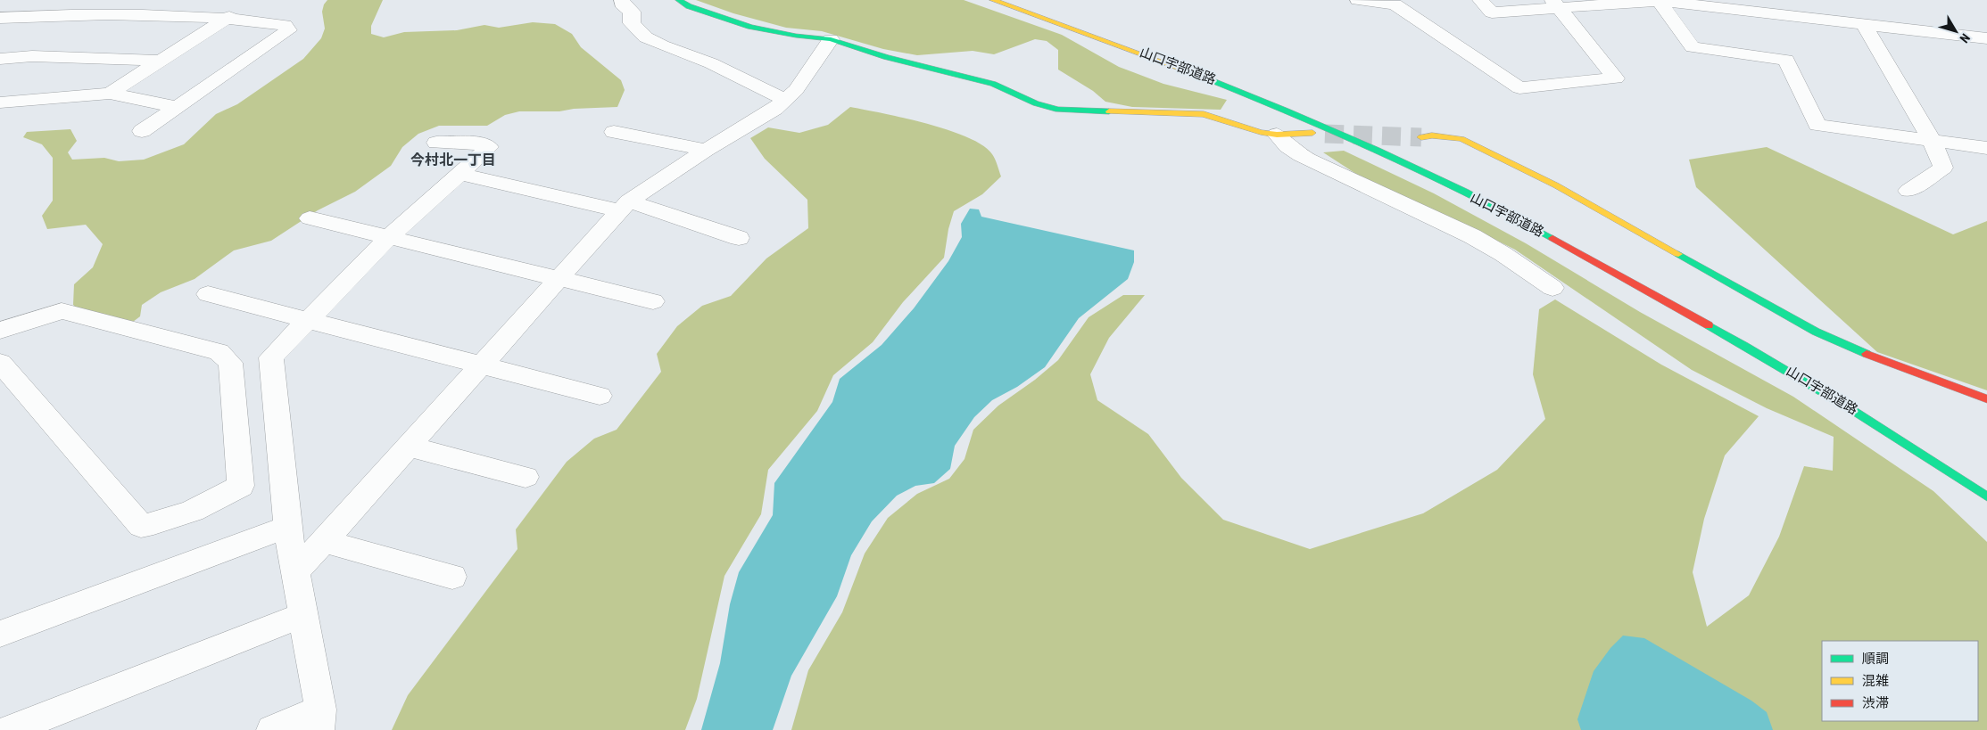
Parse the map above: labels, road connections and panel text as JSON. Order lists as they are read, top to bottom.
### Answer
{
  "streets": {
    "street": ["山口宇部道路"]
  },
  "districts": ["今村北一丁目"],
  "legend": ["順調", "混雑", "渋滞"],
  "north": "bottom right"
}
